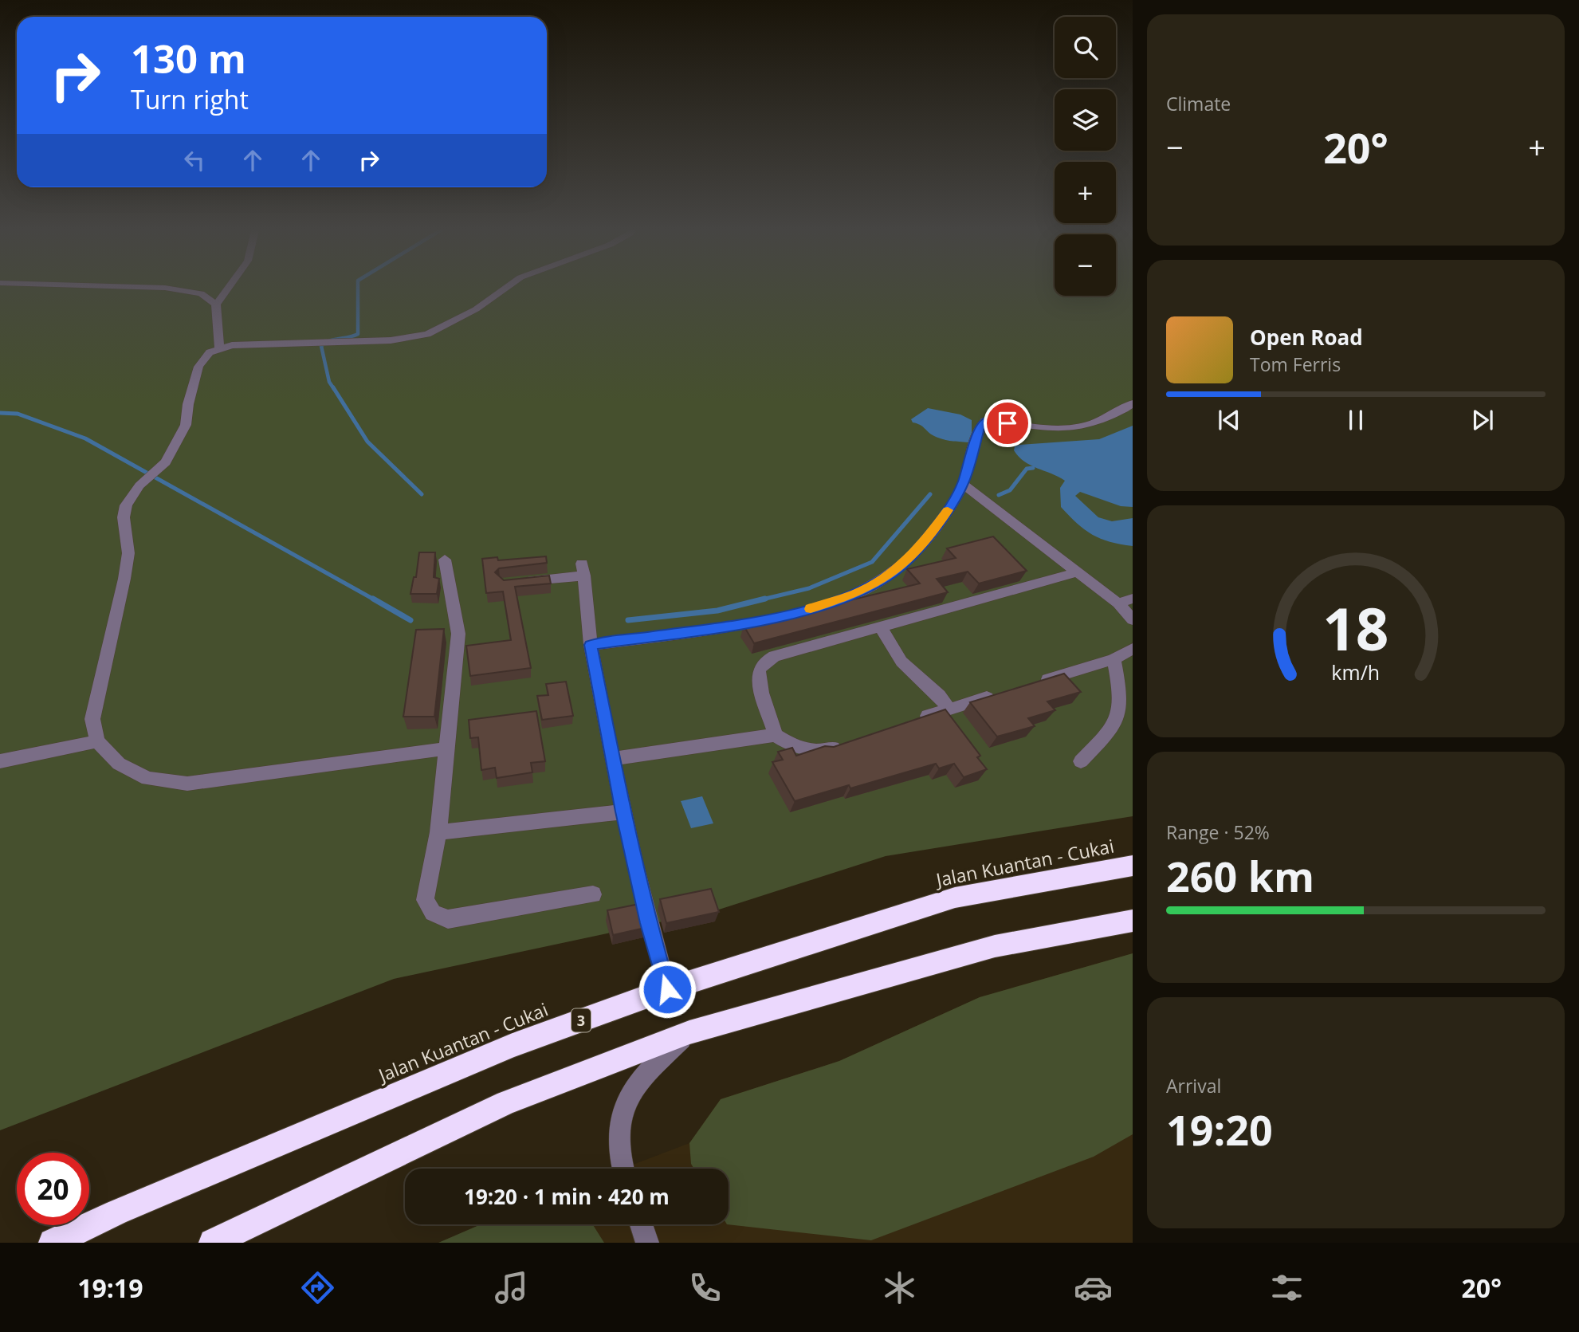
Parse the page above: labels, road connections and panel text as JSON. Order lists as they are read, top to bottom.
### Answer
{
  "streets": {
    "highway": ["Jalan Kuantan - Cukai", "3"]
  },
  "page": {
    "tile": [
      "Climate",
      ["Range · 52%", "260 km"],
      ["Arrival", "19:20"]
    ],
    "map_buttons": ["+", "−"],
    "turn": ["130 m", "Turn right"],
    "heat": ["−", "20°", "+"],
    "song": ["Open Road", "Tom Ferris"],
    "limit": "20",
    "trip": "19:20 · 1 min · 420 m",
    "tabs": ["19:19", "20°"],
    "gauge": ["18", "km/h"]
  }
}
